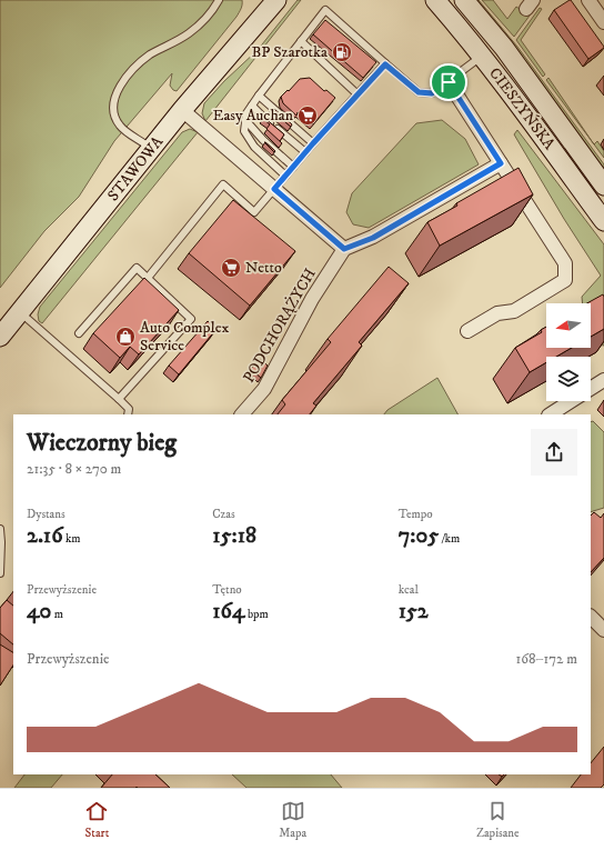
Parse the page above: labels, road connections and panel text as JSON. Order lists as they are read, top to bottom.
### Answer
{
  "streets": {
    "main road": ["CIESZYŃSKA", "STAWOWA"],
    "street": ["PODCHORĄŻYCH"]
  },
  "places": {
    "fuel station": ["BP Szarotka"],
    "supermarket": ["Easy Auchan", "Netto"],
    "shop": ["Auto Complex Service"]
  },
  "north": "left",
  "page": {
    "heading": ["Wieczorny bieg", "21:35 · 8 × 270 m"],
    "stats": [
      ["Dystans", "2.16 km"],
      ["Czas", "15:18"],
      ["Tempo", "7:05 /km"],
      ["Przewyższenie", "40 m"],
      ["Tętno", "164 bpm"],
      ["kcal", "152"]
    ],
    "chart": ["Przewyższenie", "168–172 m"],
    "tabs": ["Start", "Mapa", "Zapisane"]
  }
}
